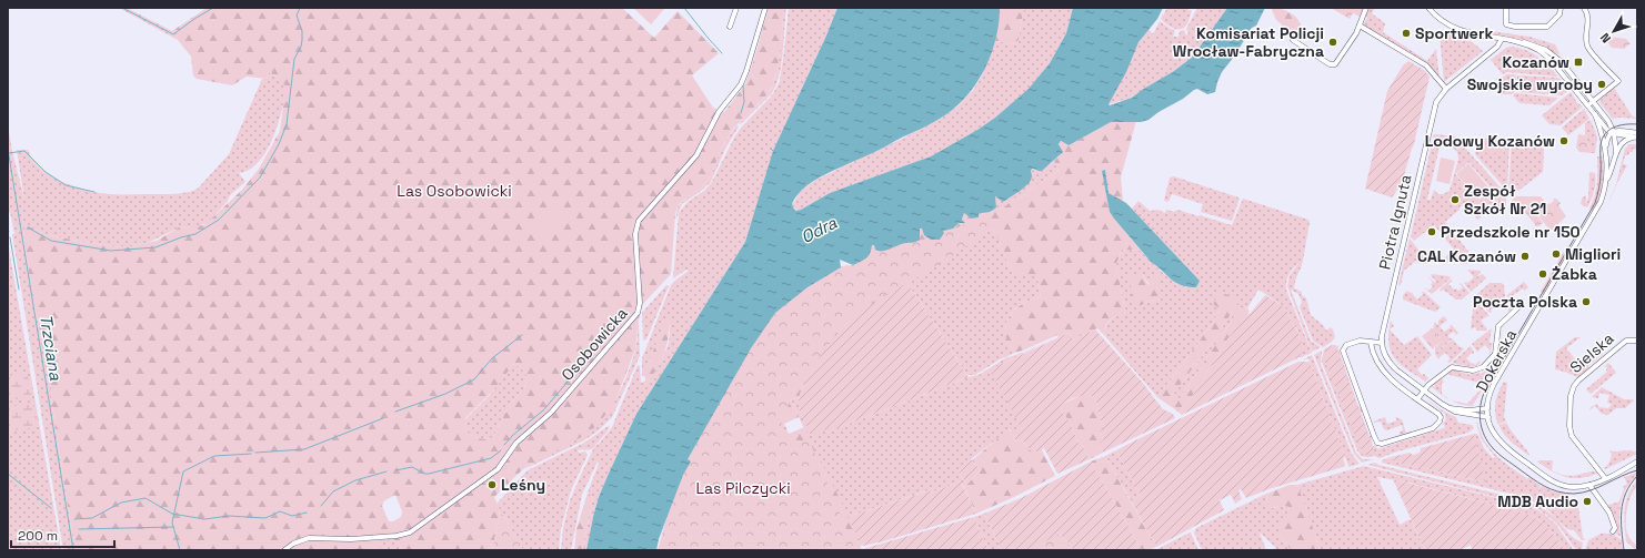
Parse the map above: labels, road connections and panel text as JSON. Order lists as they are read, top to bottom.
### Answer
{
  "streets": {
    "street": [
      "Piotra Ignuta",
      "Osobowicka",
      "Sielska",
      "Dokerska"
    ]
  },
  "crossings": [
    ["Piotra Ignuta", "Dokerska"]
  ],
  "water": ["Odra", "Trzciana"],
  "parks": ["Las Osobowicki", "Las Pilczycki"],
  "places": {
    "other": [
      "Sportwerk",
      "Komisariat Policji Wrocław-Fabryczna",
      "Swojskie wyroby",
      "Lodowy Kozanów",
      "Zespół Szkół Nr 21",
      "Przedszkole nr 150",
      "Migliori",
      "CAL Kozanów",
      "Żabka",
      "Poczta Polska",
      "Leśny",
      "MDB Audio"
    ],
    "transit": ["Kozanów"]
  },
  "scale_bar": "200 m",
  "north": "bottom left"
}
